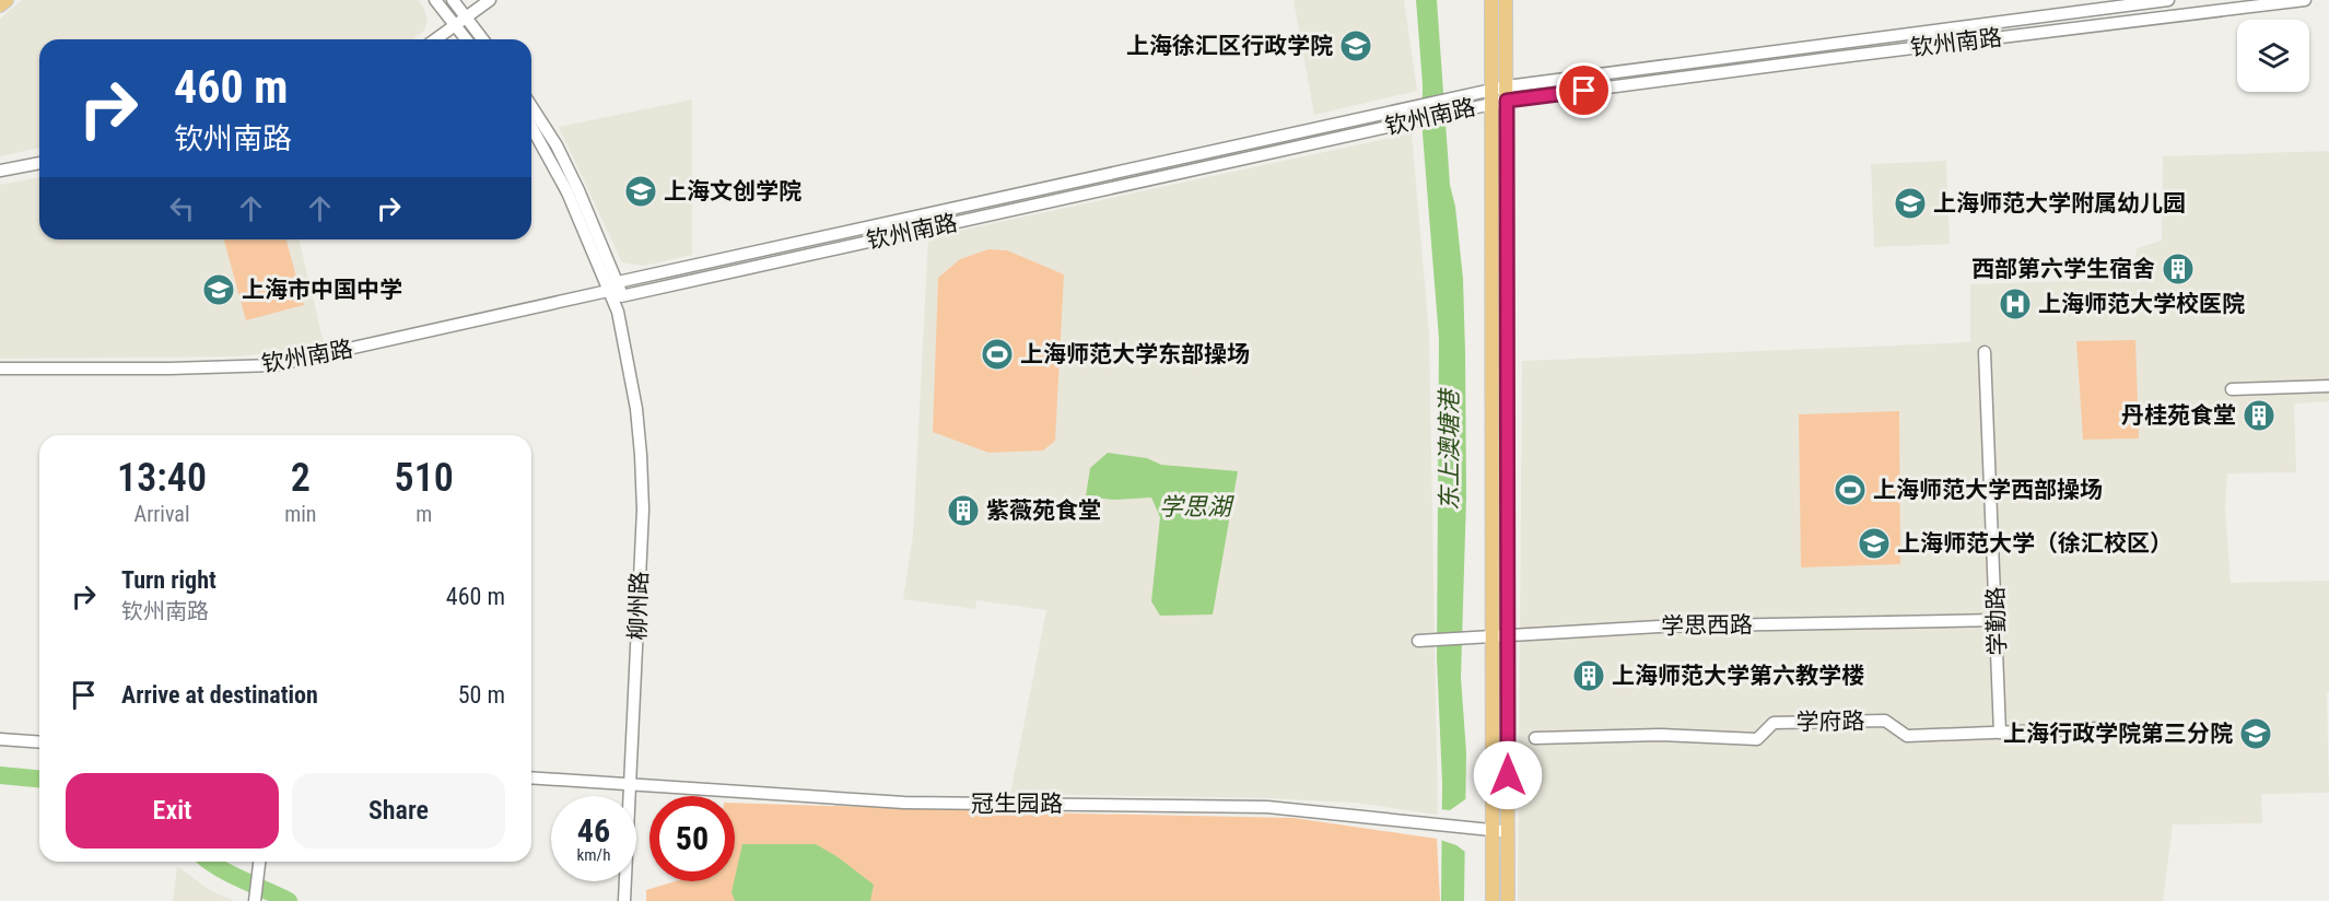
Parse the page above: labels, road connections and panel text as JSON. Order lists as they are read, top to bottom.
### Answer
{
  "streets": {
    "street": [
      "钦州南路",
      "柳州路",
      "学勤路",
      "学思西路",
      "学府路",
      "冠生园路"
    ]
  },
  "crossings": [
    ["钦州南路", "柳州路"],
    ["柳州路", "冠生园路"],
    ["学勤路", "学思西路"],
    ["学勤路", "学府路"]
  ],
  "water": ["东上澳塘港", "学思湖"],
  "places": {
    "school or university": [
      "上海徐汇区行政学院",
      "上海文创学院",
      "上海师范大学附属幼儿园",
      "上海市中国中学",
      "上海师范大学（徐汇校区）",
      "上海行政学院第三分院"
    ],
    "building": [
      "西部第六学生宿舍",
      "丹桂苑食堂",
      "紫薇苑食堂",
      "上海师范大学第六教学楼"
    ],
    "hospital": ["上海师范大学校医院"],
    "sports": ["上海师范大学东部操场", "上海师范大学西部操场"]
  },
  "page": {
    "turn": ["460 m", "钦州南路"],
    "eta": [
      "13:40",
      "Arrival",
      "2",
      "min",
      "510",
      "m"
    ],
    "list": [
      {
        "name": "Turn right",
        "note": "钦州南路",
        "value": "460 m"
      },
      {
        "name": "Arrive at destination",
        "value": "50 m"
      }
    ],
    "buttons": ["Exit", "Share"],
    "speed": "46 km/h",
    "limit": "50"
  }
}
